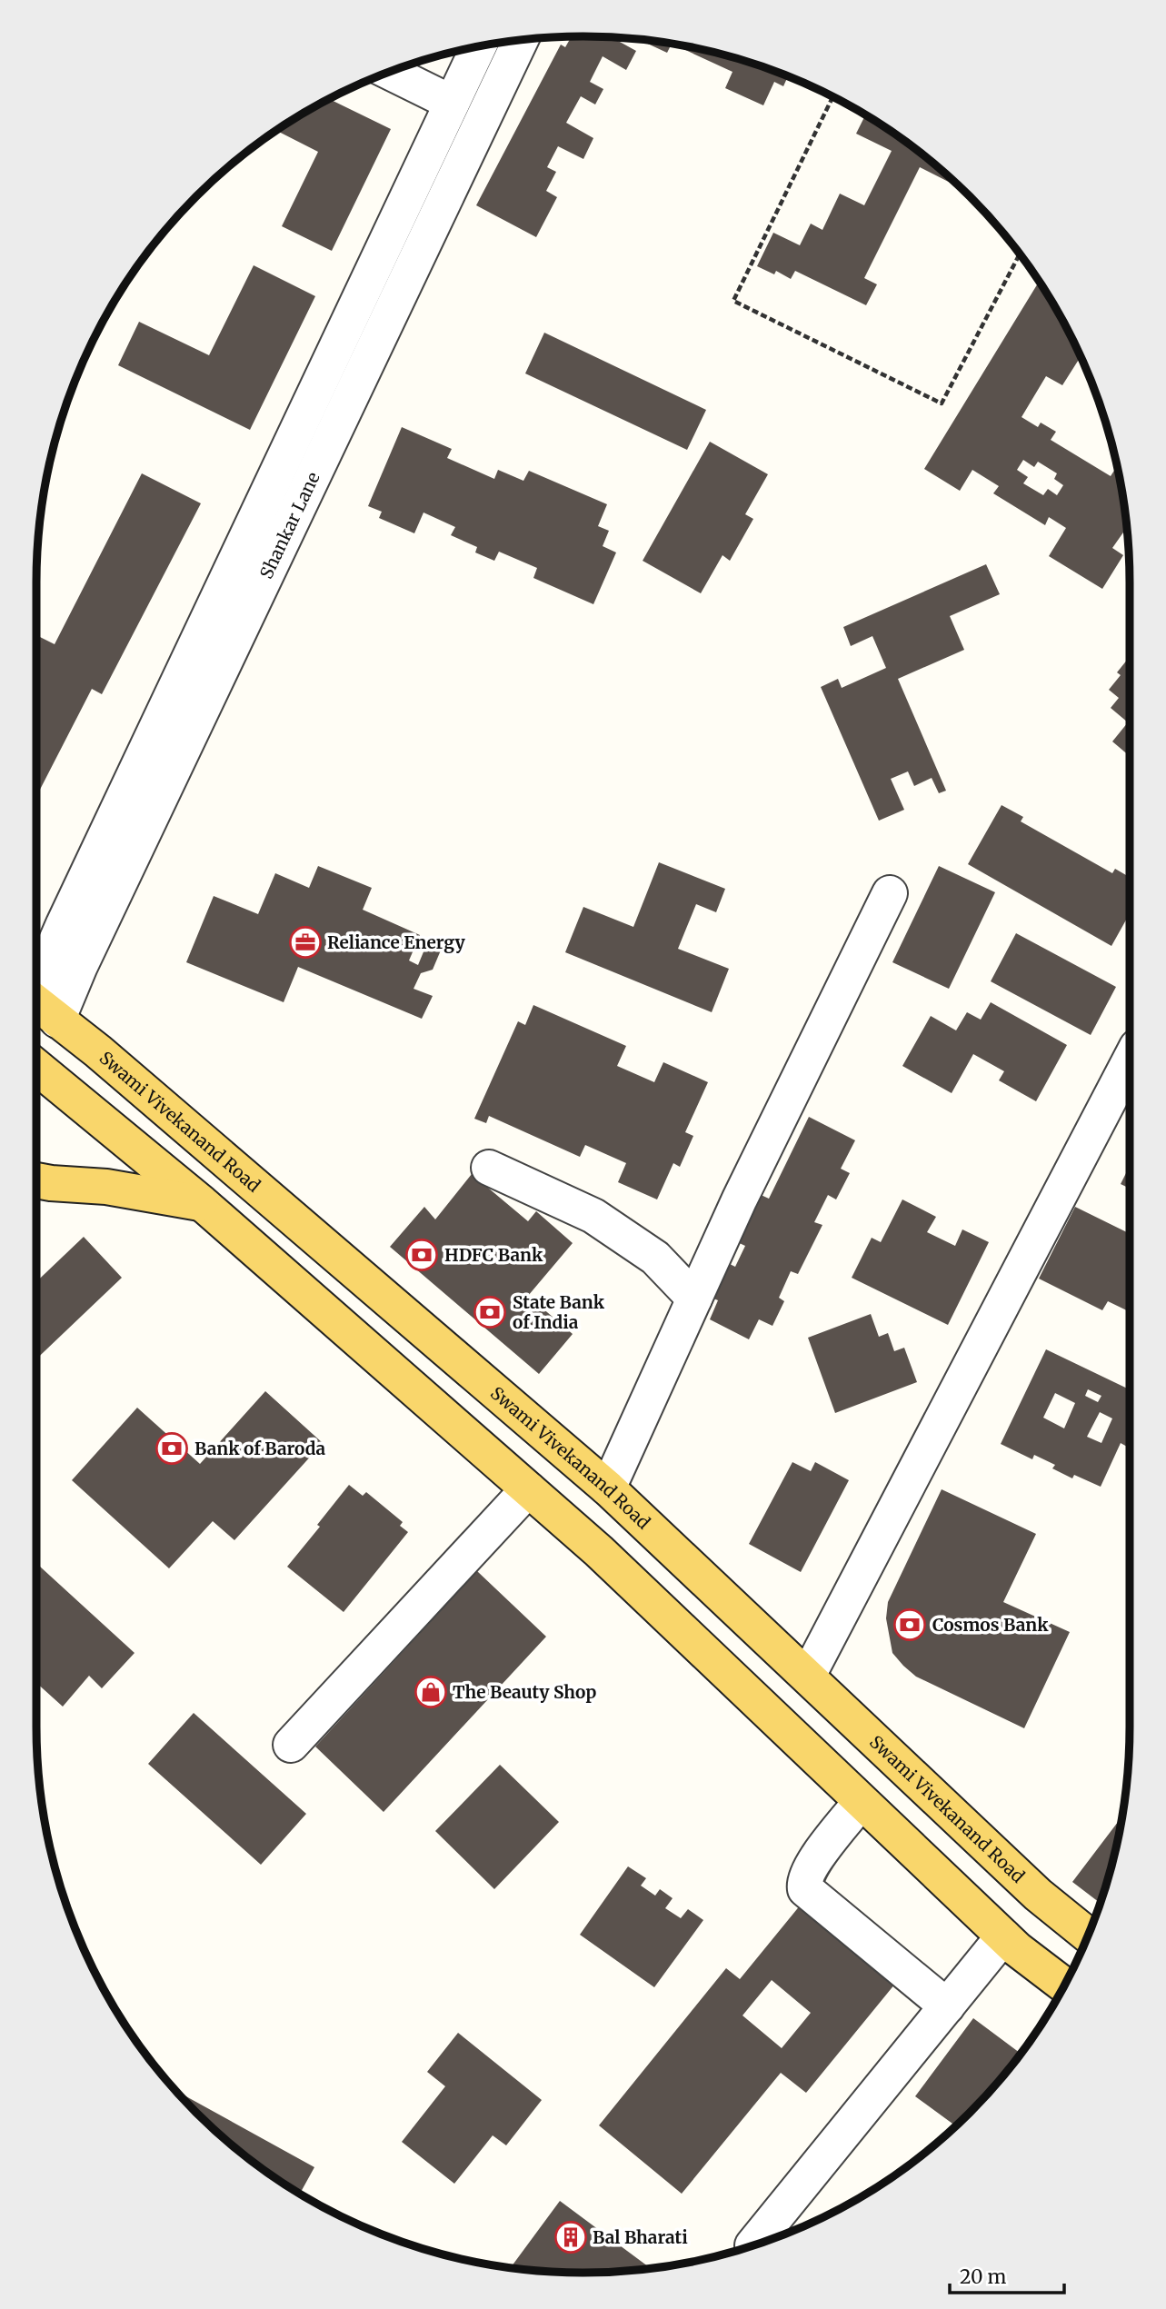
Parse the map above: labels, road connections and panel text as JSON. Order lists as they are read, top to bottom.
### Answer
{
  "streets": {
    "main road": ["Swami Vivekanand Road"],
    "street": ["Shankar Lane"]
  },
  "places": {
    "office": ["Reliance Energy"],
    "bank": [
      "HDFC Bank",
      "State Bank of India",
      "Bank of Baroda",
      "Cosmos Bank"
    ],
    "shop": ["The Beauty Shop"],
    "building": ["Bal Bharati"]
  },
  "scale_bar": "20 m"
}
